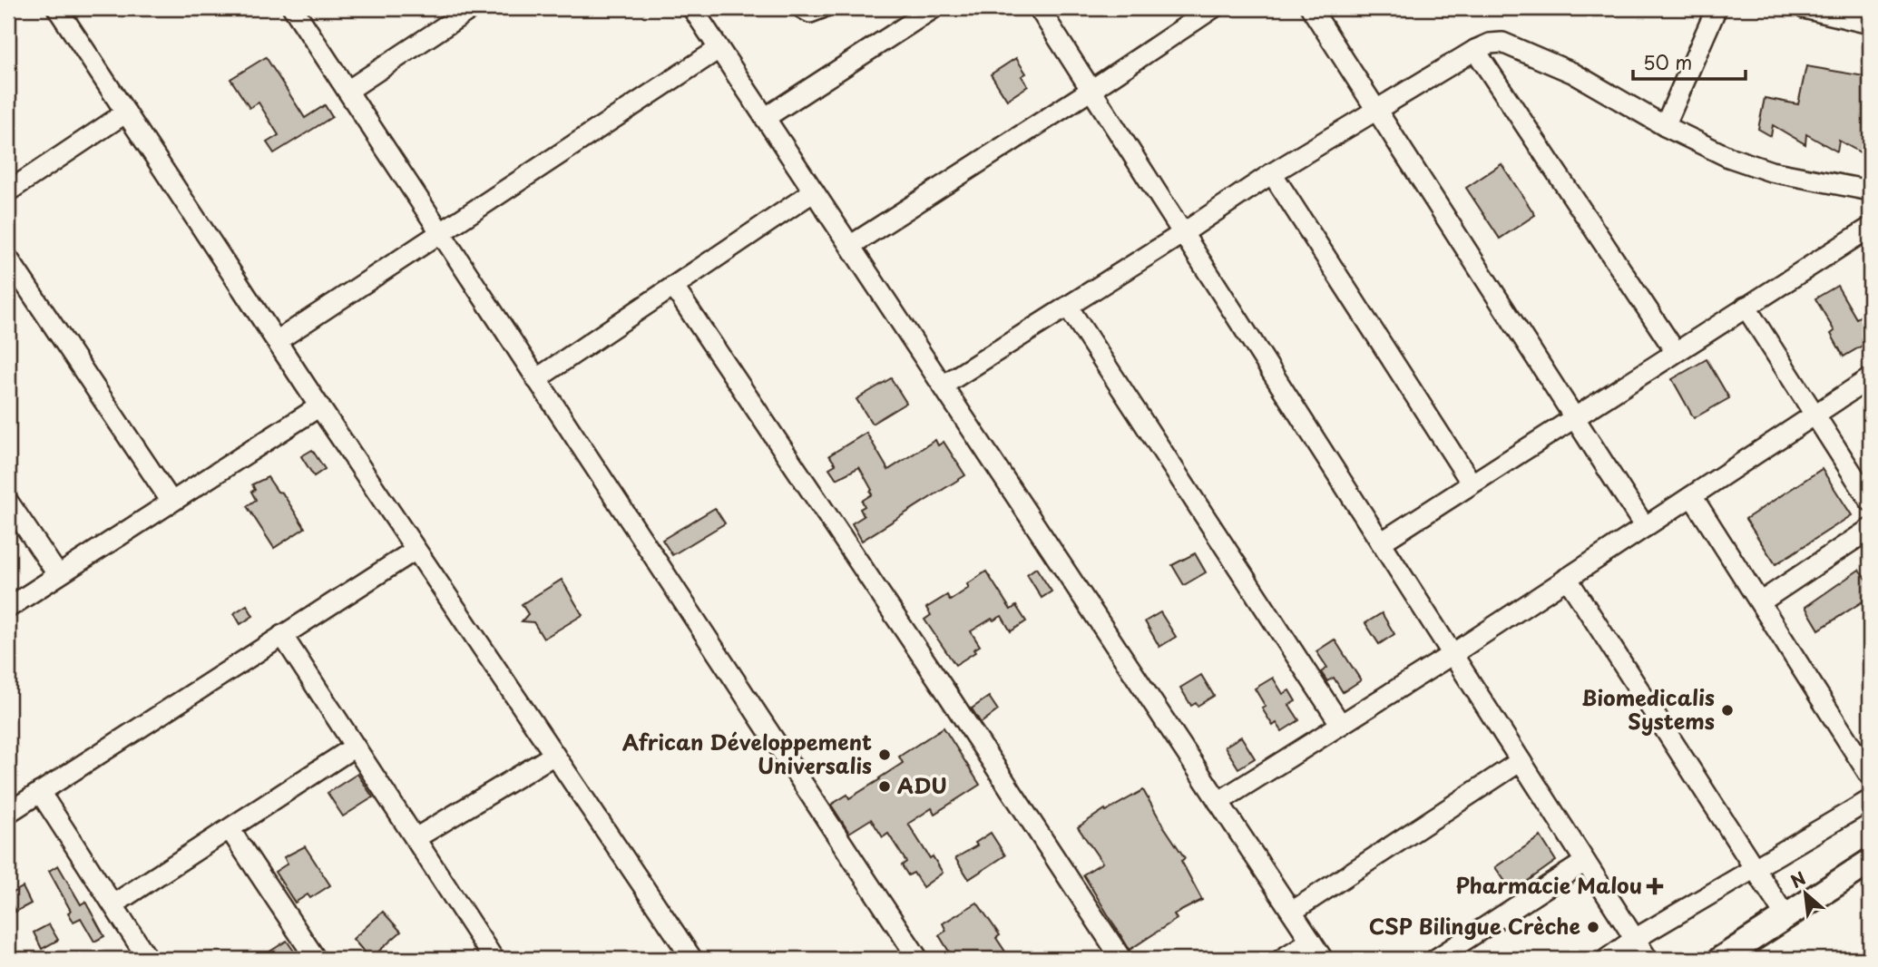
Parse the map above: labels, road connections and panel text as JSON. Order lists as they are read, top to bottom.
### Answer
{
  "places": {
    "other": [
      "Biomedicalis Systems",
      "African Développement Universalis",
      "ADU",
      "CSP Bilingue Crèche"
    ],
    "health": ["Pharmacie Malou"]
  },
  "scale_bar": "50 m",
  "north": "top left"
}
